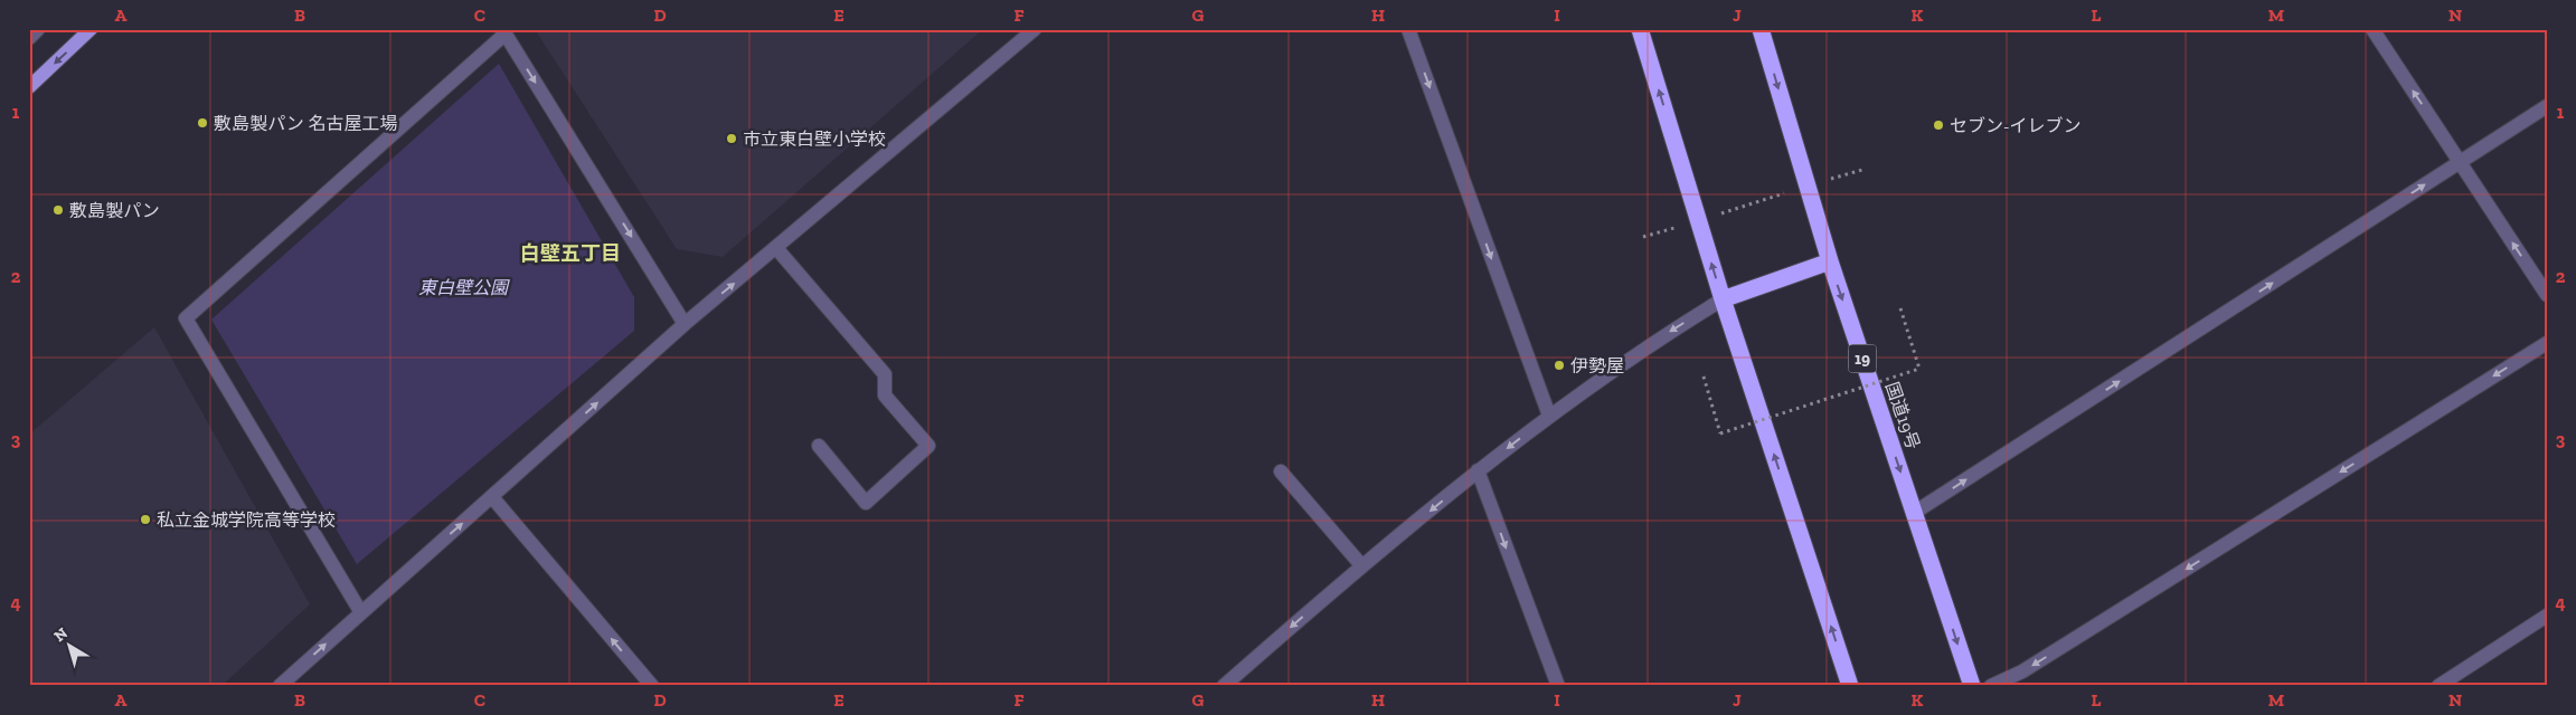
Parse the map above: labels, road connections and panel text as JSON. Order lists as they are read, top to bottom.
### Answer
{
  "streets": {
    "highway": ["19", "国道19号"]
  },
  "districts": ["白壁五丁目"],
  "parks": ["東白壁公園"],
  "places": [
    "敷島製パン 名古屋工場",
    "セブン-イレブン",
    "市立東白壁小学校",
    "敷島製パン",
    "伊勢屋",
    "私立金城学院高等学校"
  ],
  "north": "top left",
  "grid": {
    "columns": [
      "A",
      "B",
      "C",
      "D",
      "E",
      "F",
      "G",
      "H",
      "I",
      "J",
      "K",
      "L",
      "M",
      "N"
    ],
    "rows": [
      "1",
      "2",
      "3",
      "4"
    ]
  }
}
